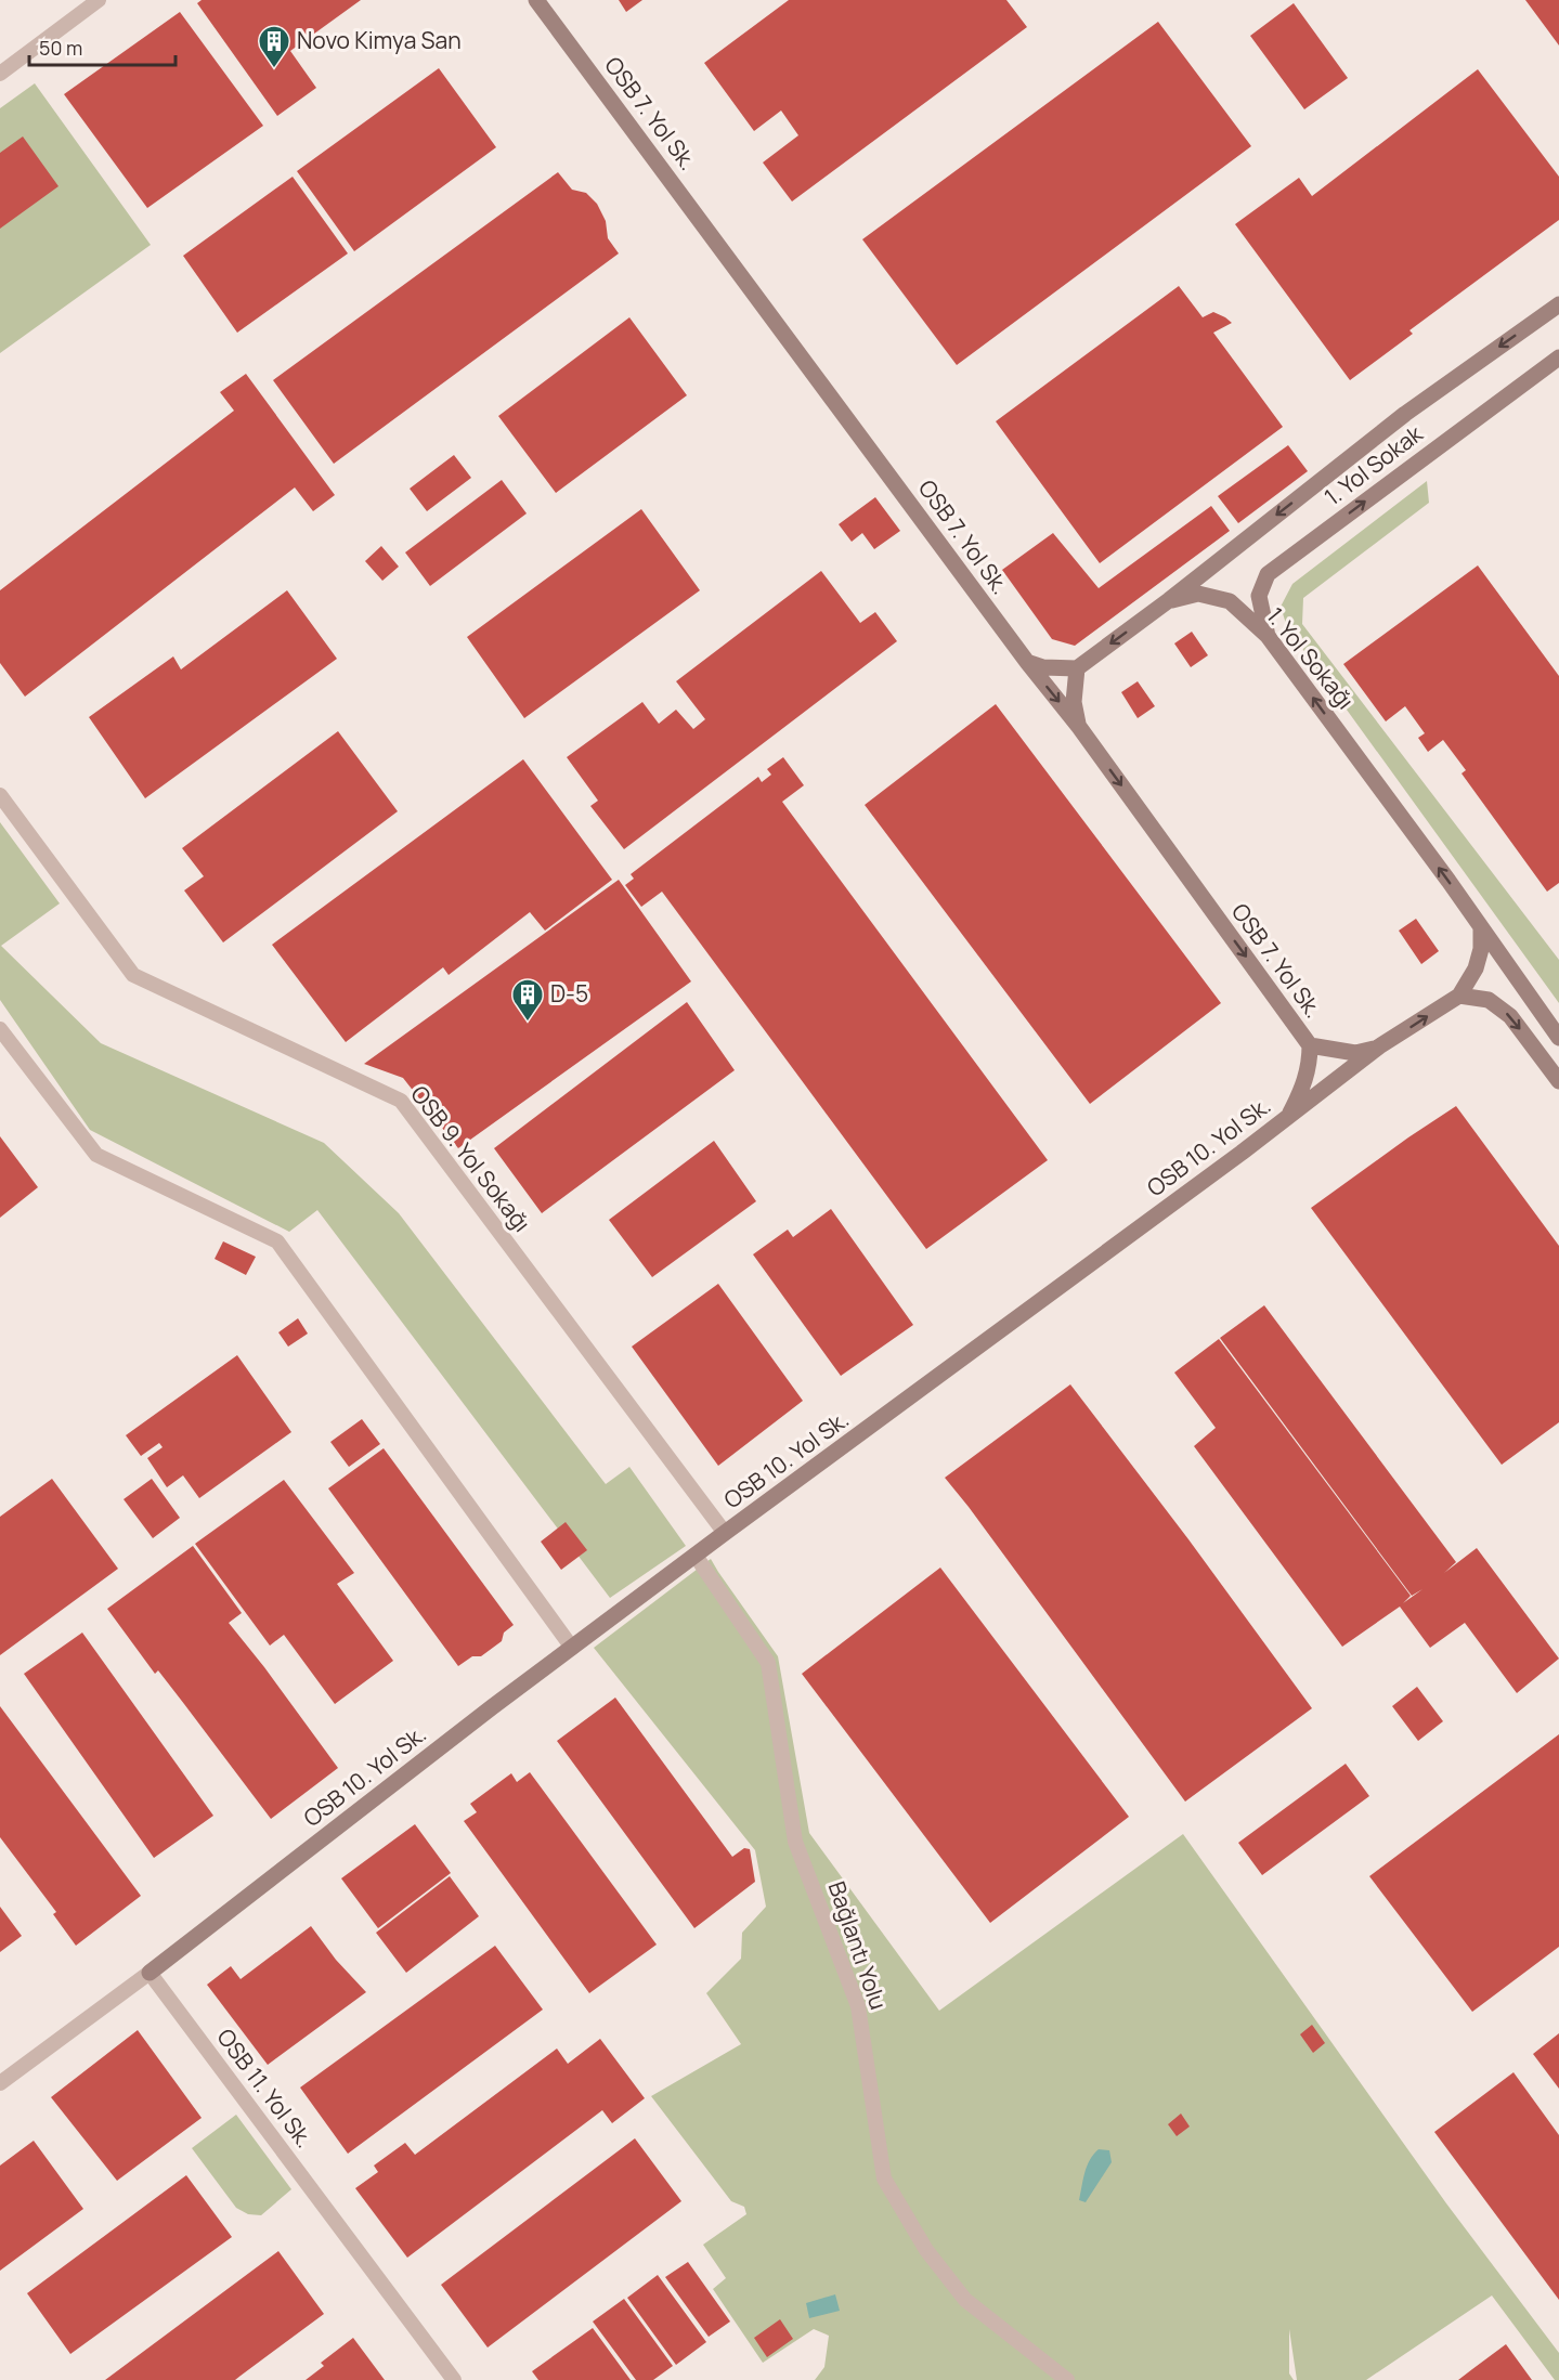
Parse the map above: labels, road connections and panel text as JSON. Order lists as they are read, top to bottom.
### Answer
{
  "streets": {
    "street": [
      "OSB 7. Yol Sk.",
      "1. Yol Sokak",
      "1. Yol Sokağı",
      "OSB 10. Yol Sk.",
      "OSB 9. Yol Sokağı",
      "Bağlantı Yolu",
      "OSB 11. Yol Sk."
    ]
  },
  "crossings": [
    ["OSB 7. Yol Sk.", "OSB 10. Yol Sk."],
    ["1. Yol Sokak", "1. Yol Sokağı"],
    ["OSB 10. Yol Sk.", "OSB 9. Yol Sokağı"],
    ["OSB 10. Yol Sk.", "Bağlantı Yolu"],
    ["OSB 10. Yol Sk.", "OSB 11. Yol Sk."]
  ],
  "one_way": ["1. Yol Sokağı"],
  "places": {
    "building": ["Novo Kimya San", "D-5"]
  },
  "scale_bar": "50 m"
}
